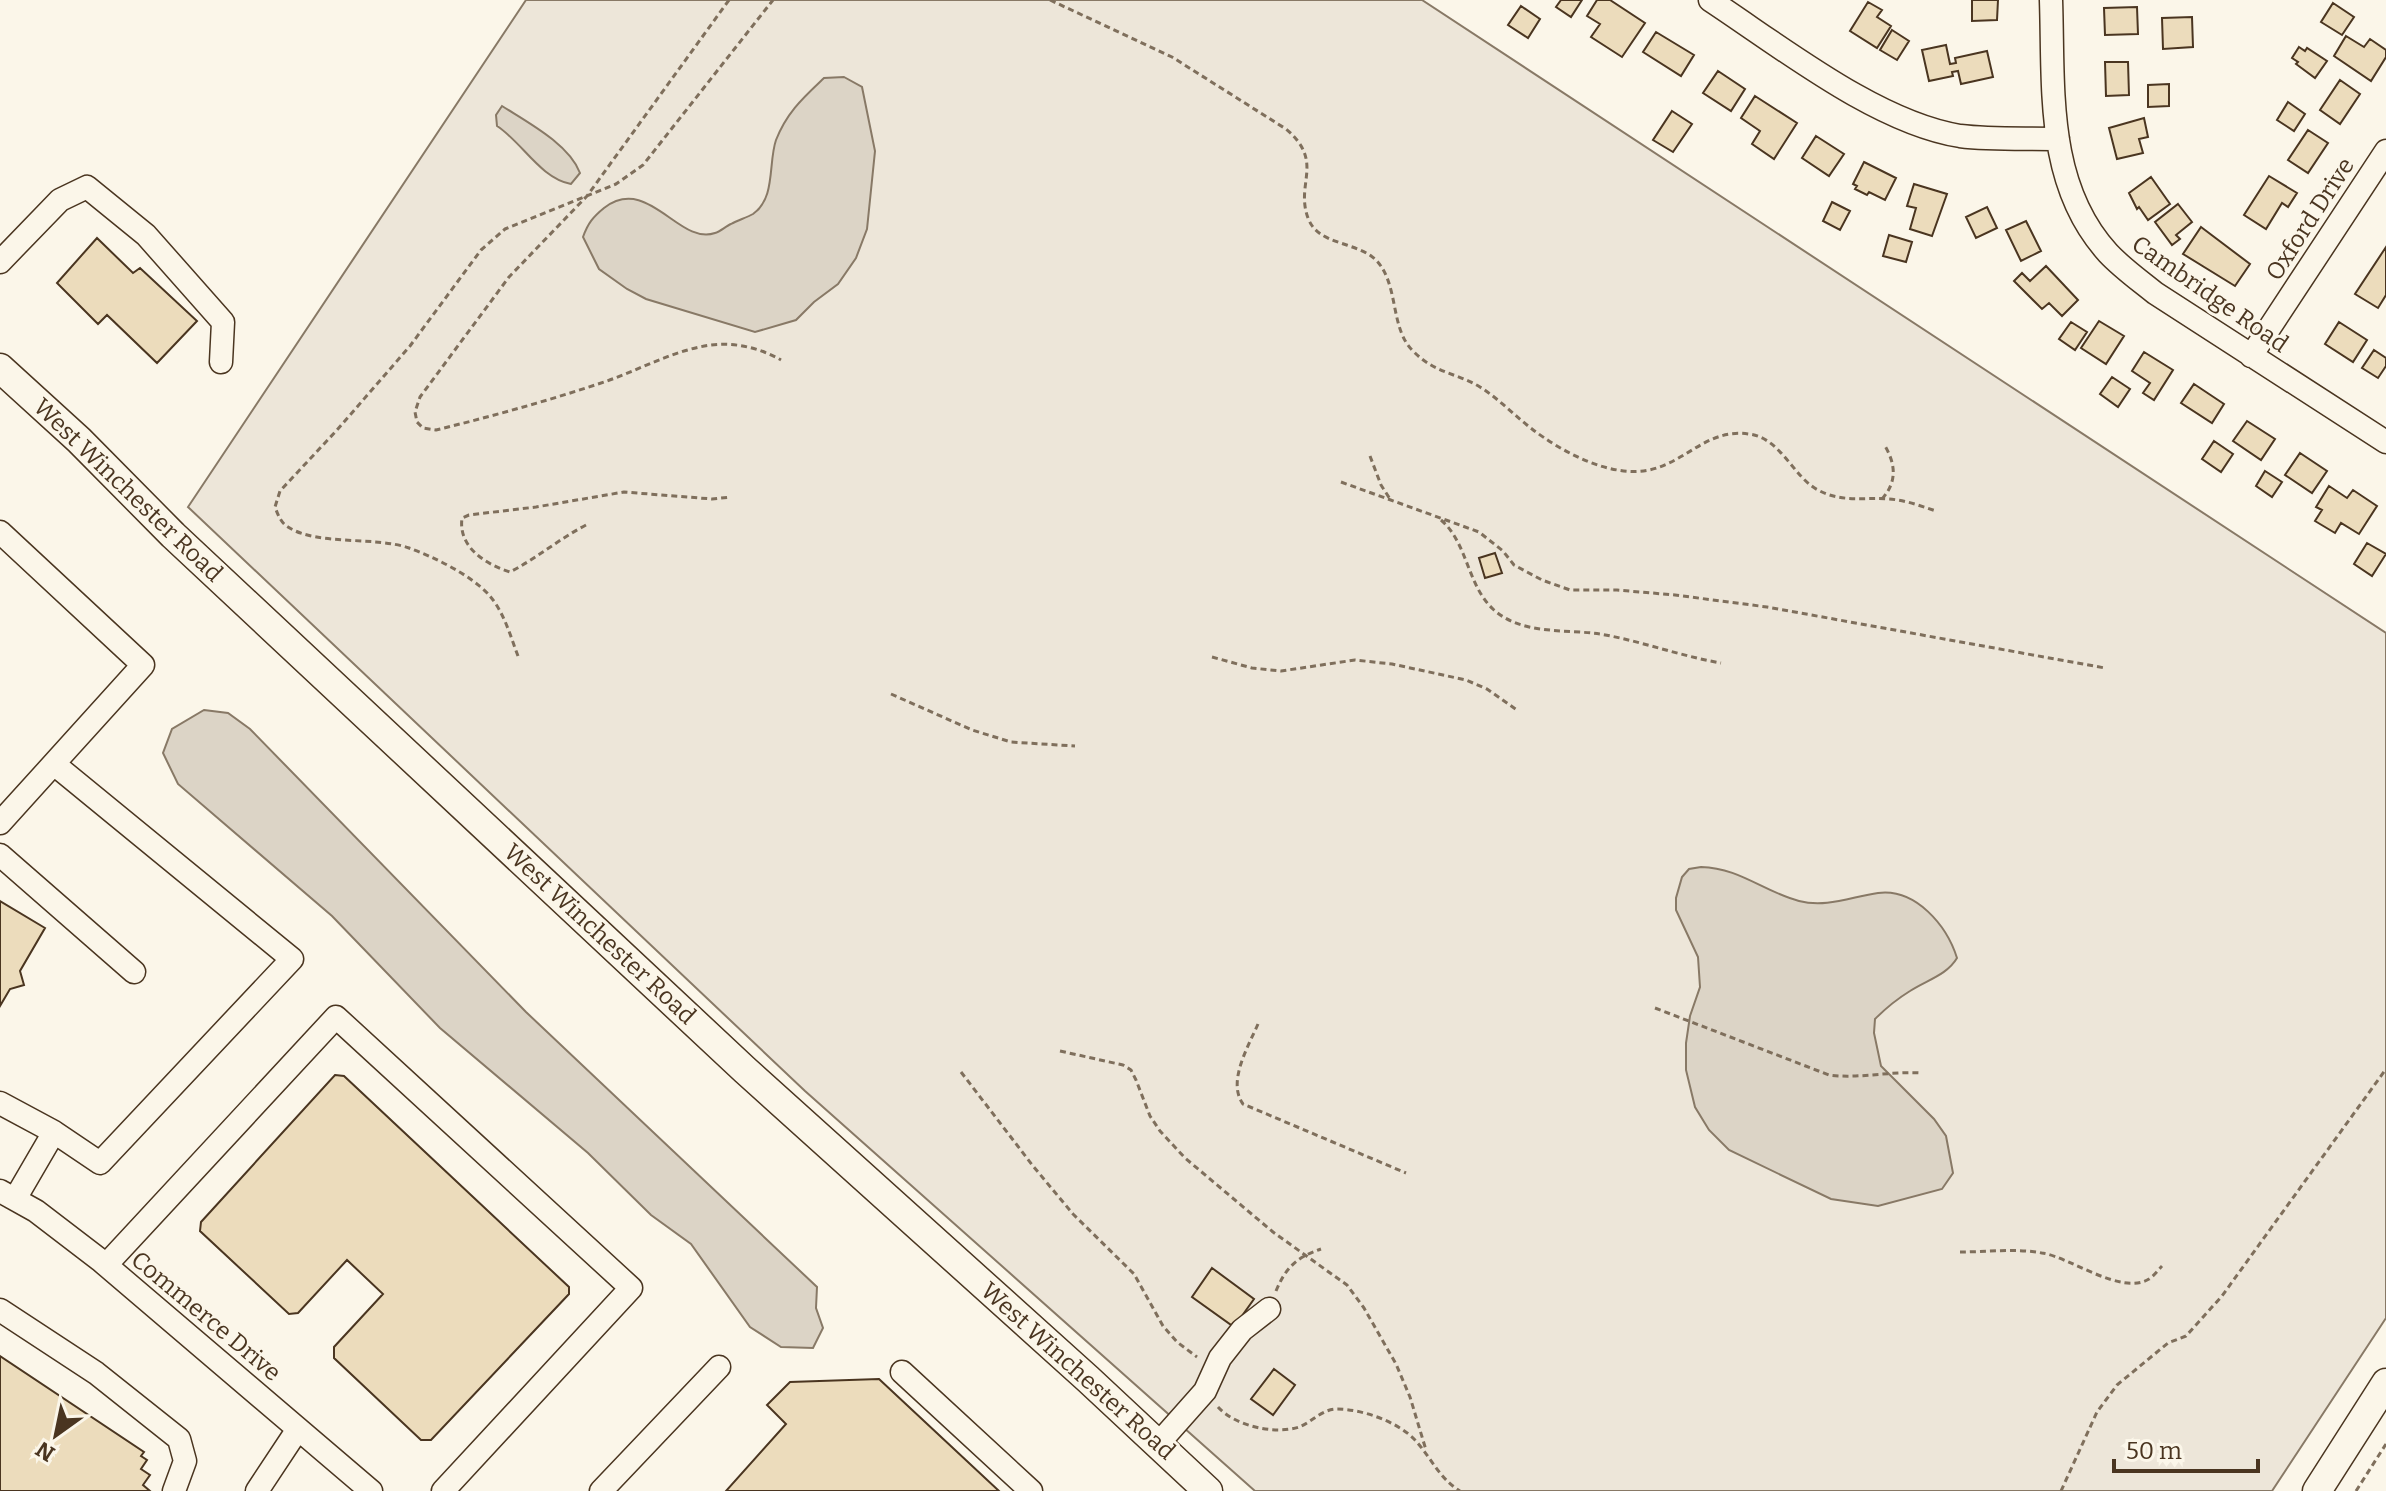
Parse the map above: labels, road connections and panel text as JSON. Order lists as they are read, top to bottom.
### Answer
{
  "streets": {
    "main road": ["West Winchester Road"],
    "street": ["Oxford Drive", "Cambridge Road", "Commerce Drive"]
  },
  "crossings": [
    ["Oxford Drive", "Cambridge Road"]
  ],
  "scale_bar": "50 m",
  "north": "bottom left"
}
